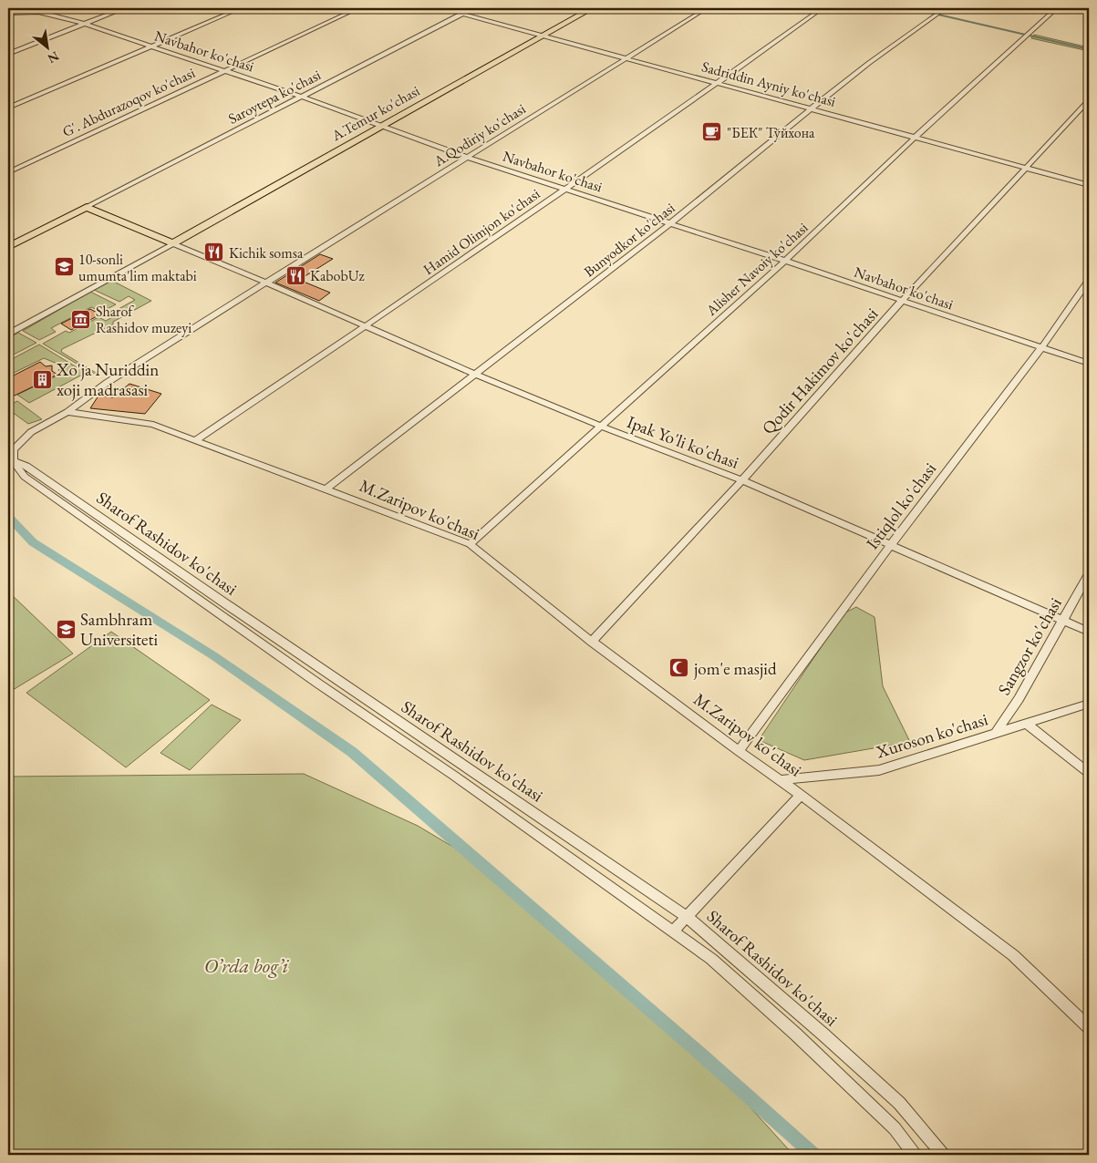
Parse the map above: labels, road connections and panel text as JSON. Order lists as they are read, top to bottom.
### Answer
{
  "streets": {
    "main road": ["A.Temur ko'chasi"],
    "street": [
      "Navbahor ko'chasi",
      "Sadriddin Ayniy ko'chasi",
      "Saroytepa ko'chasi",
      "G'. Abdurazoqov ko'chasi",
      "A.Qodiriy ko'chasi",
      "Hamid Olimjon ko'chasi",
      "Bunyodkor ko'chasi",
      "Alisher Navoiy ko'chasi",
      "Qodir Hakimov ko'chasi",
      "Ipak Yo'li ko'chasi",
      "Istiqlol ko'chasi",
      "M.Zaripov ko'chasi",
      "Sharof Rashidov ko'chasi",
      "Sangzor ko'chasi",
      "Xuroson ko'chasi"
    ]
  },
  "crossings": [
    ["Navbahor ko'chasi", "Saroytepa ko'chasi"],
    ["Navbahor ko'chasi", "G'. Abdurazoqov ko'chasi"],
    ["Navbahor ko'chasi", "A.Temur ko'chasi"],
    ["Navbahor ko'chasi", "A.Qodiriy ko'chasi"],
    ["Navbahor ko'chasi", "Hamid Olimjon ko'chasi"],
    ["Navbahor ko'chasi", "Bunyodkor ko'chasi"],
    ["Navbahor ko'chasi", "Alisher Navoiy ko'chasi"],
    ["Navbahor ko'chasi", "Qodir Hakimov ko'chasi"],
    ["Navbahor ko'chasi", "Istiqlol ko'chasi"],
    ["Sadriddin Ayniy ko'chasi", "Saroytepa ko'chasi"],
    ["Sadriddin Ayniy ko'chasi", "A.Temur ko'chasi"],
    ["Sadriddin Ayniy ko'chasi", "A.Qodiriy ko'chasi"],
    ["Sadriddin Ayniy ko'chasi", "Hamid Olimjon ko'chasi"],
    ["Sadriddin Ayniy ko'chasi", "Bunyodkor ko'chasi"],
    ["Sadriddin Ayniy ko'chasi", "Alisher Navoiy ko'chasi"],
    ["Sadriddin Ayniy ko'chasi", "Qodir Hakimov ko'chasi"],
    ["A.Temur ko'chasi", "Ipak Yo'li ko'chasi"],
    ["A.Qodiriy ko'chasi", "Ipak Yo'li ko'chasi"],
    ["A.Qodiriy ko'chasi", "M.Zaripov ko'chasi"],
    ["Hamid Olimjon ko'chasi", "Ipak Yo'li ko'chasi"],
    ["Hamid Olimjon ko'chasi", "M.Zaripov ko'chasi"],
    ["Bunyodkor ko'chasi", "Ipak Yo'li ko'chasi"],
    ["Bunyodkor ko'chasi", "M.Zaripov ko'chasi"],
    ["Alisher Navoiy ko'chasi", "Ipak Yo'li ko'chasi"],
    ["Alisher Navoiy ko'chasi", "M.Zaripov ko'chasi"],
    ["Qodir Hakimov ko'chasi", "Ipak Yo'li ko'chasi"],
    ["Qodir Hakimov ko'chasi", "M.Zaripov ko'chasi"],
    ["Ipak Yo'li ko'chasi", "Istiqlol ko'chasi"],
    ["Ipak Yo'li ko'chasi", "Sangzor ko'chasi"],
    ["Istiqlol ko'chasi", "M.Zaripov ko'chasi"],
    ["M.Zaripov ko'chasi", "Sharof Rashidov ko'chasi"],
    ["M.Zaripov ko'chasi", "Xuroson ko'chasi"],
    ["Sangzor ko'chasi", "Xuroson ko'chasi"]
  ],
  "parks": ["O’rda bog’i"],
  "places": {
    "cafe": ["\"БЕК\" Тўйхона"],
    "restaurant": ["Kichik somsa", "KabobUz"],
    "school or university": ["10-sonli umumta'lim maktabi", "Sambhram Universiteti"],
    "museum": ["Sharof Rashidov muzeyi"],
    "building": ["Xo'ja Nuriddin xoji madrasasi"],
    "mosque": ["jom'e masjid"]
  },
  "north": "bottom right"
}
